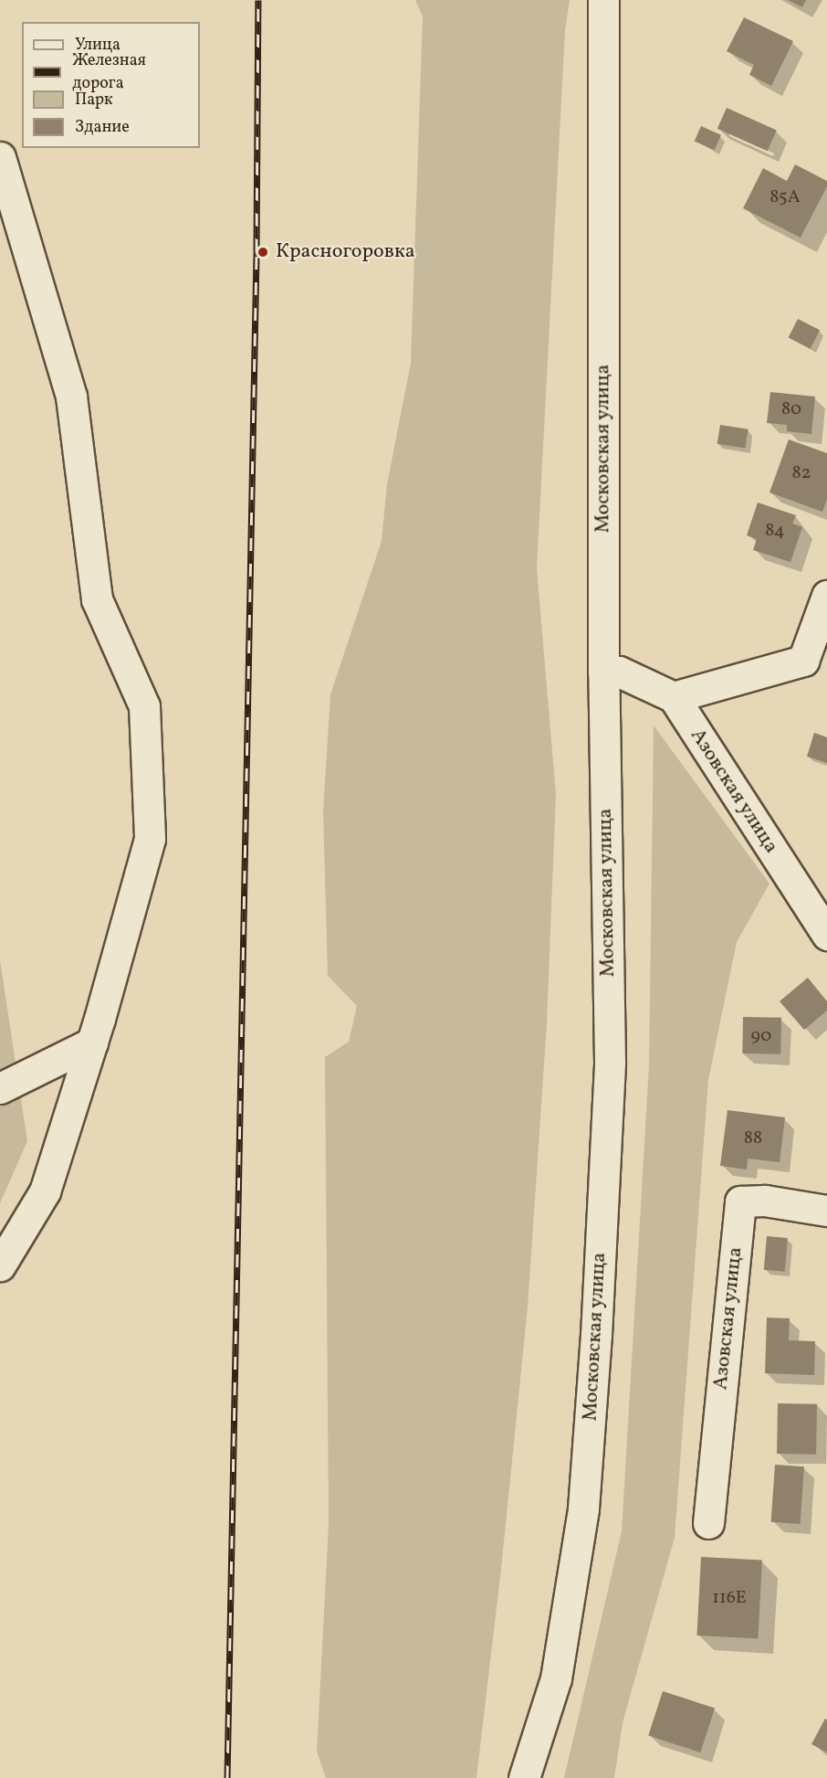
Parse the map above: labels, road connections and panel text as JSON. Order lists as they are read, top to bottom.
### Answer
{
  "streets": {
    "main road": ["Московская улица", "Азовская улица"]
  },
  "places": ["Красногоровка"],
  "house_numbers": [
    "85А",
    "80",
    "82",
    "84",
    "90",
    "88",
    "116Е"
  ],
  "legend": [
    "Улица",
    "Железная дорога",
    "Парк",
    "Здание"
  ]
}
